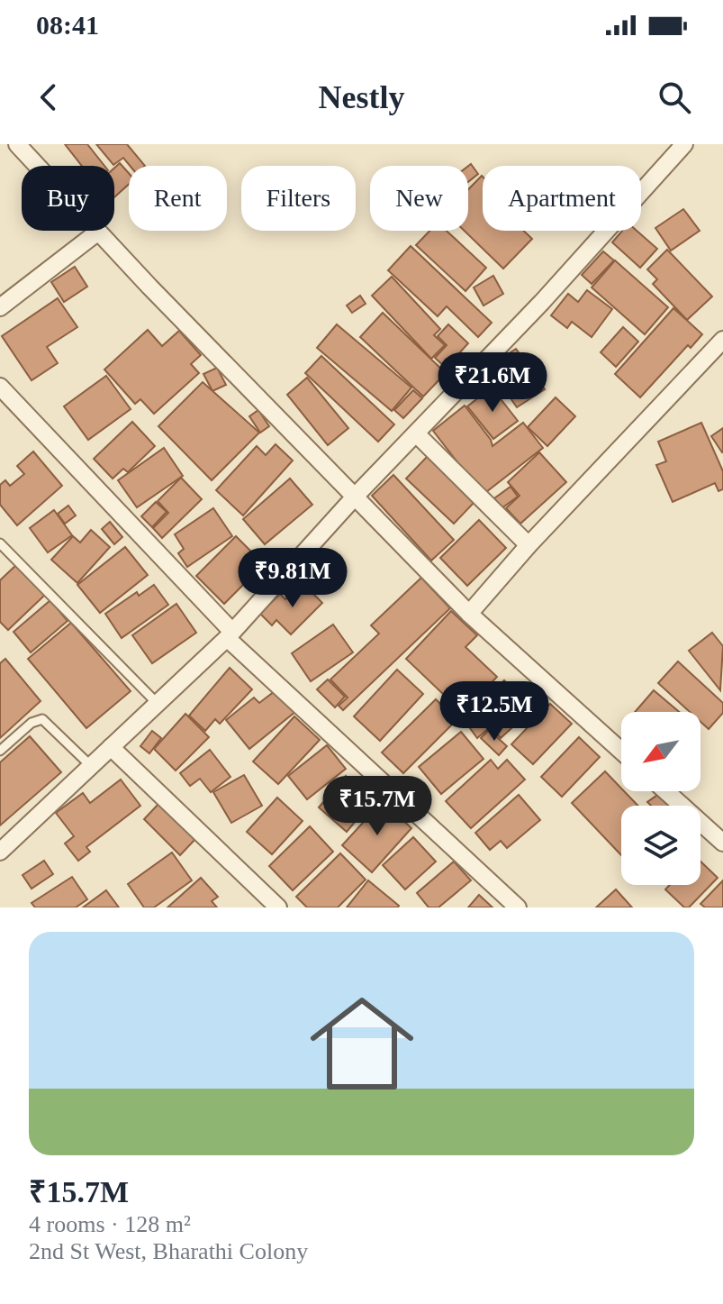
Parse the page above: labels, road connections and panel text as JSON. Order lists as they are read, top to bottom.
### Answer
{
  "north": "bottom left",
  "page": {
    "status": "08:41",
    "header": "Nestly",
    "chip": [
      "Buy",
      "Rent",
      "Filters",
      "New",
      "Apartment"
    ],
    "price": [
      "₹21.6M",
      "₹9.81M",
      "₹12.5M",
      "₹15.7M"
    ],
    "list": [
      {
        "name": "₹15.7M",
        "note": "4 rooms · 128 m² · 2nd St West, Bharathi Colony"
      }
    ]
  }
}
